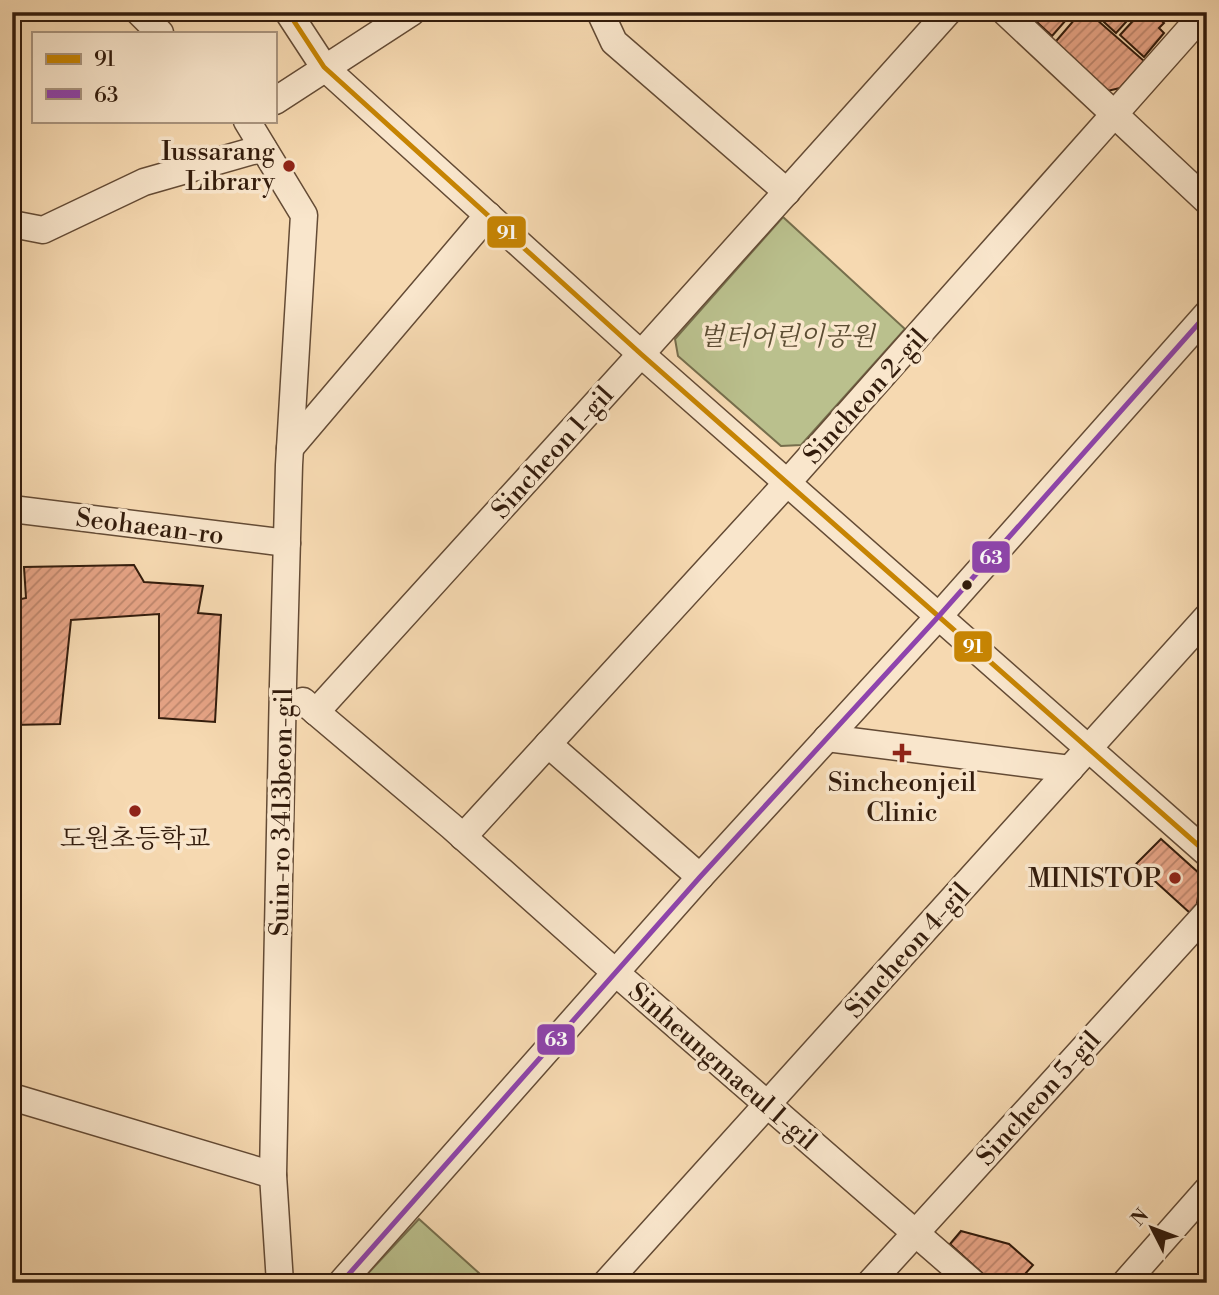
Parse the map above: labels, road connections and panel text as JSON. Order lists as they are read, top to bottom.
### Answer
{
  "streets": {
    "street": [
      "Sincheon 2-gil",
      "Sincheon 1-gil",
      "Seohaean-ro",
      "Suin-ro 3413beon-gil",
      "Sincheon 4-gil",
      "Sinheungmaeul 1-gil",
      "Sincheon 5-gil"
    ]
  },
  "crossings": [
    ["Sincheon 2-gil", "Sinheungmaeul 1-gil"],
    ["Sincheon 1-gil", "Sinheungmaeul 1-gil"],
    ["Seohaean-ro", "Suin-ro 3413beon-gil"],
    ["Suin-ro 3413beon-gil", "Sinheungmaeul 1-gil"],
    ["Sincheon 4-gil", "Sinheungmaeul 1-gil"],
    ["Sinheungmaeul 1-gil", "Sincheon 5-gil"]
  ],
  "parks": ["벌터어린이공원"],
  "places": {
    "other": ["Iussarang Library", "도원초등학교", "MINISTOP"],
    "health": ["Sincheonjeil Clinic"]
  },
  "lines": ["transit line 91", "transit line 63"],
  "legend": ["91", "63"],
  "north": "top left"
}
